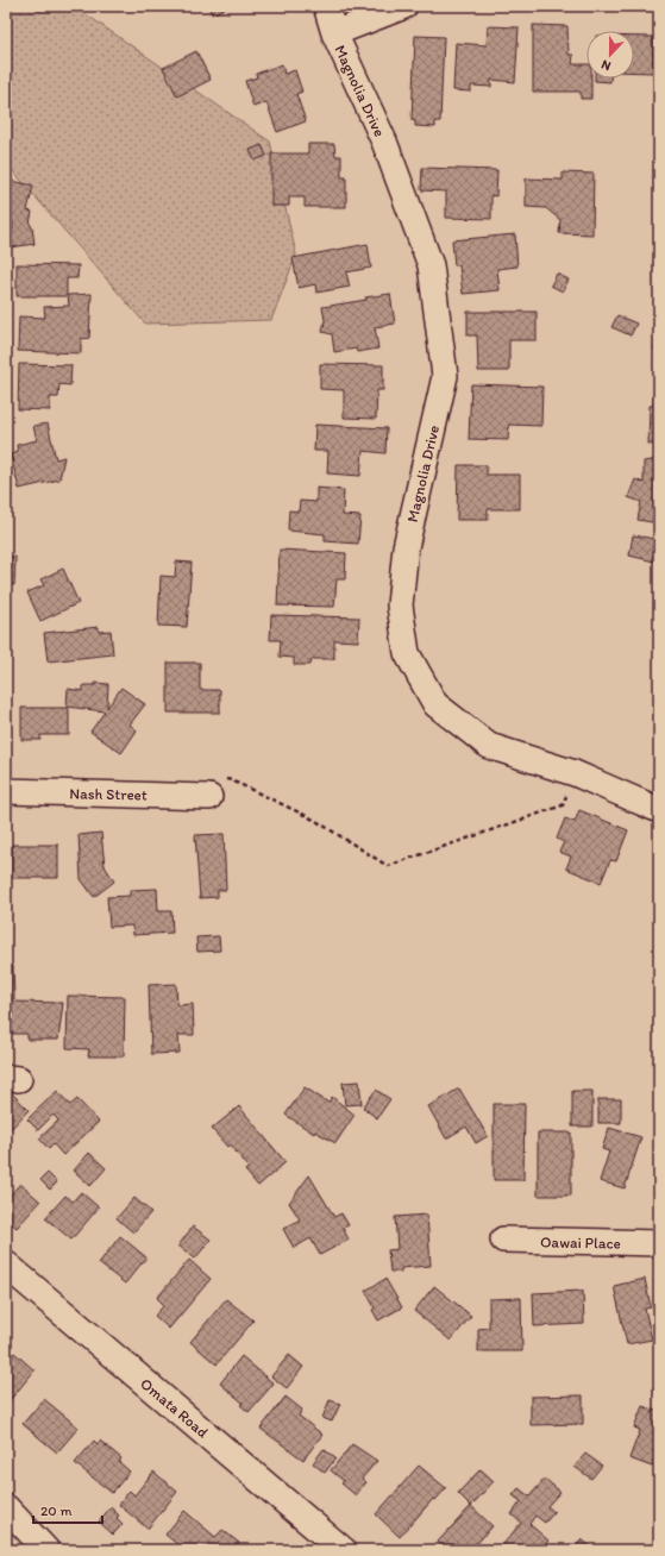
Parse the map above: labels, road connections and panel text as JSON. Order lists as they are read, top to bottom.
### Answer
{
  "streets": {
    "main road": ["Omata Road"],
    "street": ["Magnolia Drive", "Nash Street", "Oawai Place"]
  },
  "scale_bar": "20 m",
  "north": "bottom"
}
